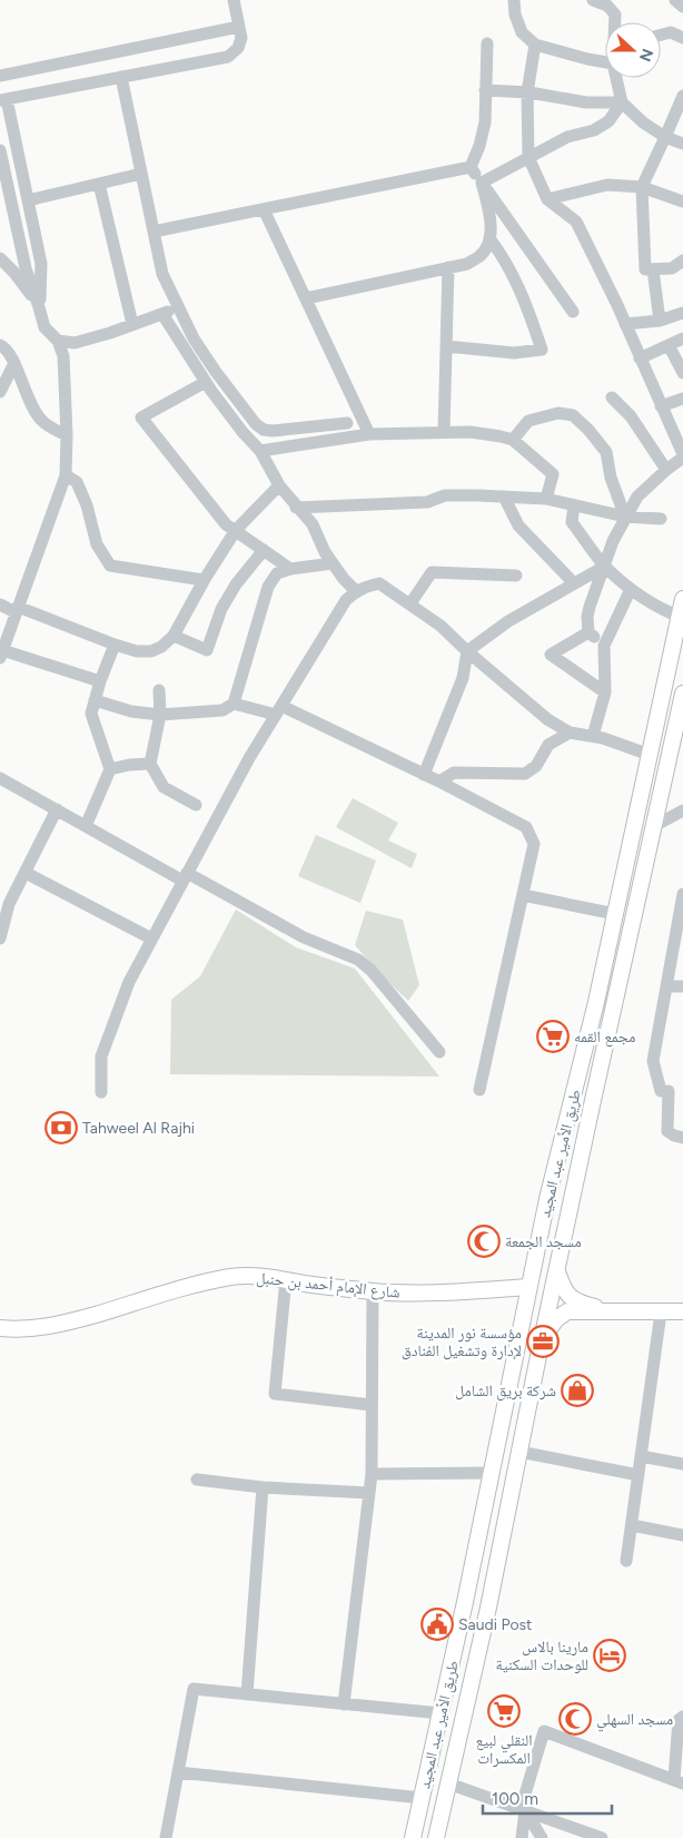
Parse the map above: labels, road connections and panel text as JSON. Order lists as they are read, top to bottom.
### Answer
{
  "streets": {
    "main road": ["طريق الأمير عبد المجيد", "شارع الإمام أحمد بن حنبل"]
  },
  "crossings": [
    ["طريق الأمير عبد المجيد", "شارع الإمام أحمد بن حنبل"]
  ],
  "places": {
    "supermarket": ["مجمع القمه", "النقلي لبيع المكسرات"],
    "bank": ["Tahweel Al Rajhi"],
    "mosque": ["مسجد الجمعة", "مسجد السهلي"],
    "office": ["مؤسسة نور المدينة لإدارة وتشغيل الفنادق"],
    "shop": ["شركة بريق الشامل"],
    "public building": ["Saudi Post"],
    "hotel": ["مارينا بالاس للوحدات السكنية"]
  },
  "scale_bar": "100 m",
  "north": "right"
}
